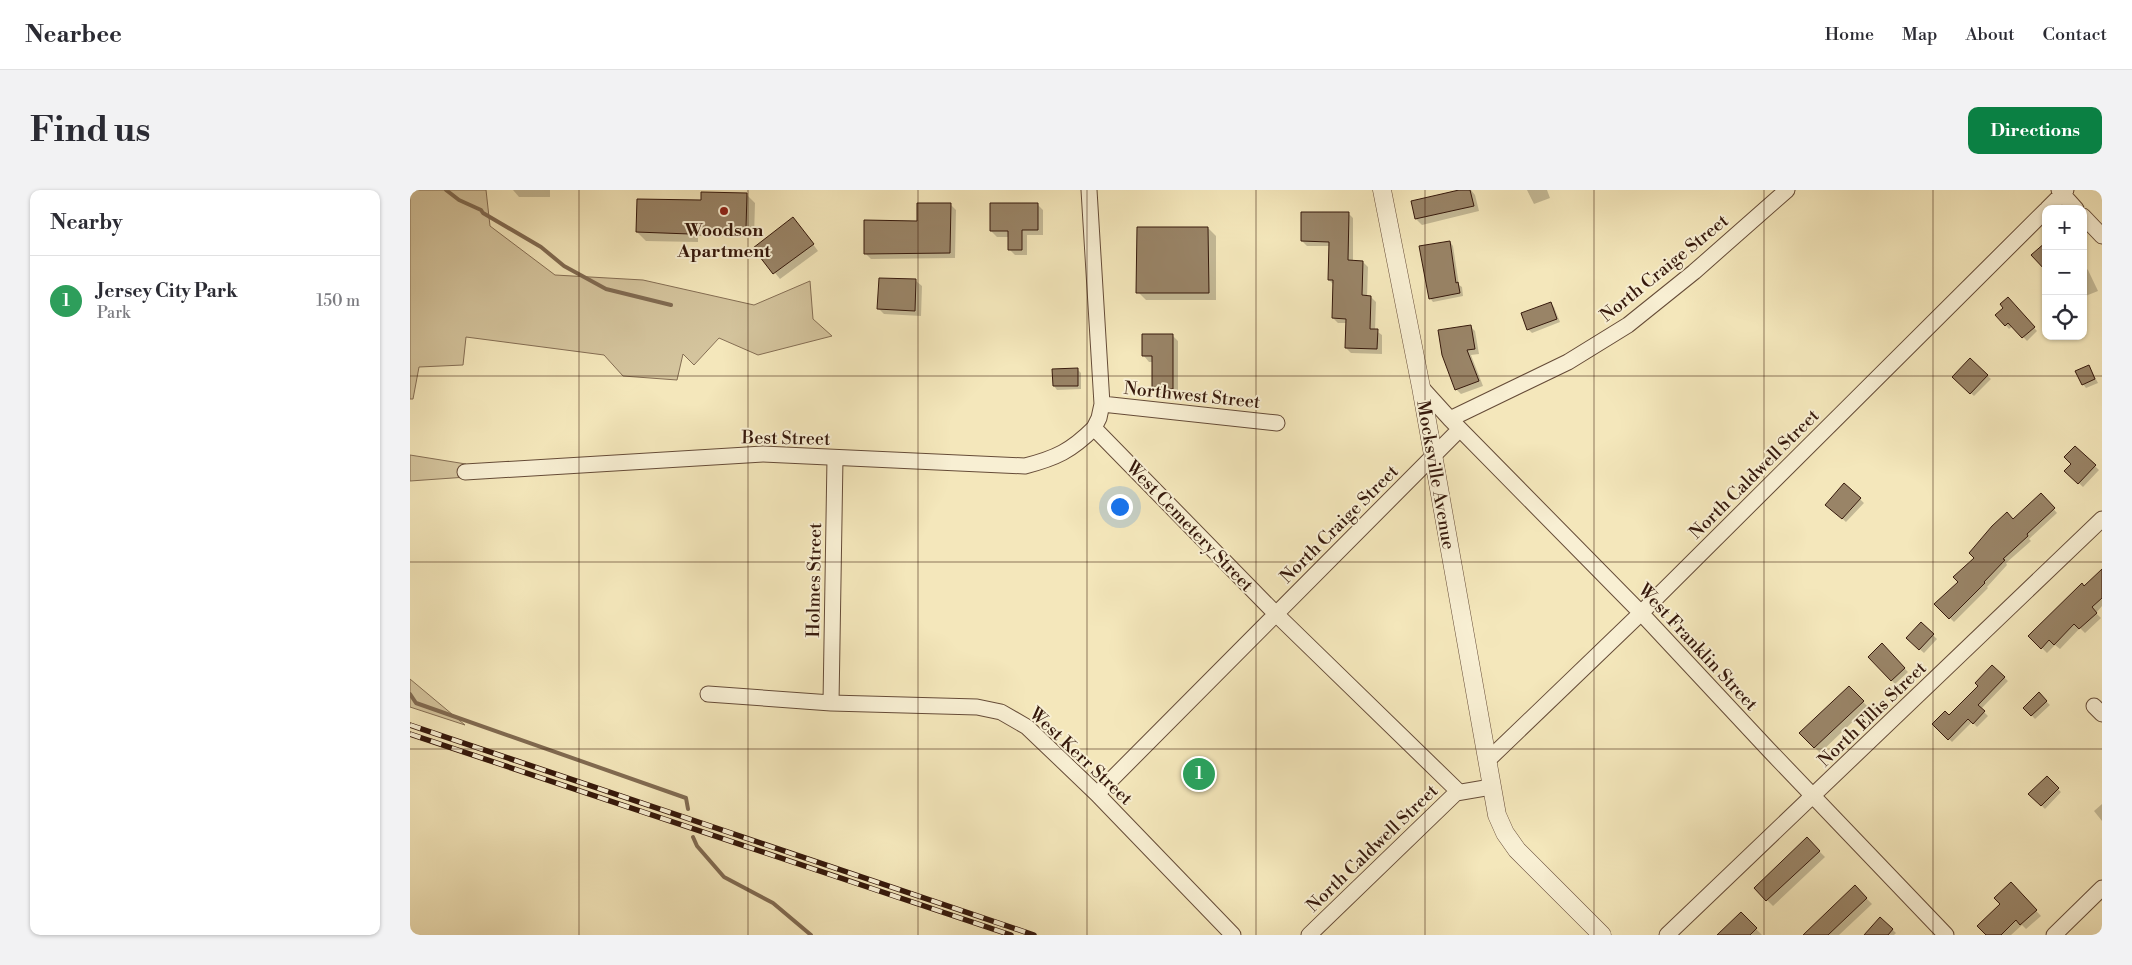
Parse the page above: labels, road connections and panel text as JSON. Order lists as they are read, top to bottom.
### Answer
{
  "streets": {
    "street": [
      "North Craige Street",
      "Northwest Street",
      "Best Street",
      "North Caldwell Street",
      "Mocksville Avenue",
      "West Cemetery Street",
      "Holmes Street",
      "West Franklin Street",
      "North Ellis Street",
      "West Kerr Street"
    ]
  },
  "crossings": [
    ["North Craige Street", "Mocksville Avenue"],
    ["North Craige Street", "West Cemetery Street"],
    ["North Craige Street", "West Franklin Street"],
    ["North Craige Street", "West Kerr Street"],
    ["Best Street", "West Cemetery Street"],
    ["Best Street", "Holmes Street"],
    ["North Caldwell Street", "Mocksville Avenue"],
    ["North Caldwell Street", "West Cemetery Street"],
    ["North Caldwell Street", "West Franklin Street"],
    ["Mocksville Avenue", "West Franklin Street"],
    ["Holmes Street", "West Kerr Street"],
    ["West Franklin Street", "North Ellis Street"]
  ],
  "places": ["Woodson Apartment"],
  "page": {
    "header": "Nearbee",
    "nav": [
      "Home",
      "Map",
      "About",
      "Contact"
    ],
    "buttons": "Directions",
    "title": "Find us",
    "heading": "Nearby",
    "map_buttons": ["+", "−"],
    "list": [
      {
        "mark": "1",
        "name": "Jersey City Park",
        "note": "Park",
        "value": "150 m"
      }
    ],
    "pins": "1"
  }
}
